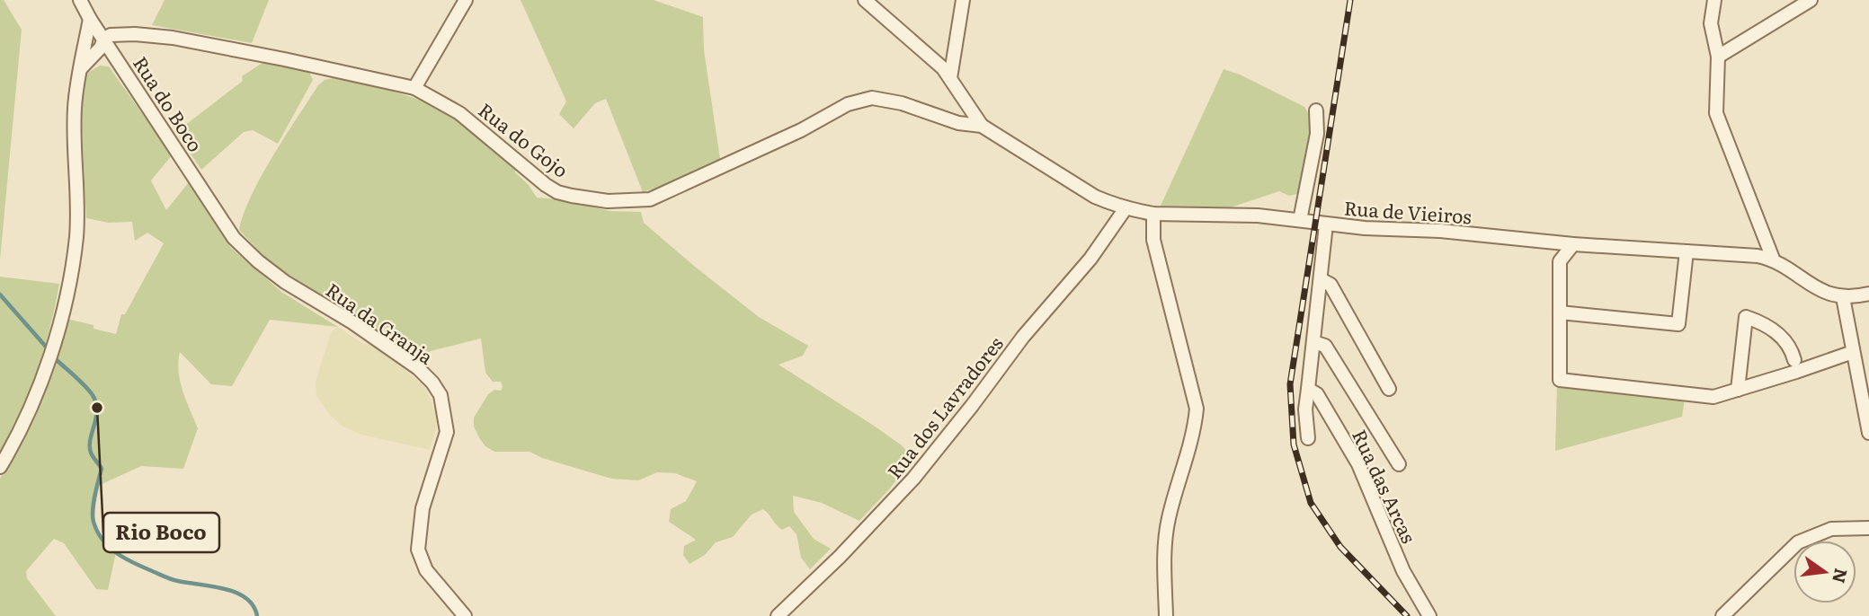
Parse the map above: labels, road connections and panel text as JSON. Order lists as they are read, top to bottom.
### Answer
{
  "streets": {
    "street": [
      "Rua do Boco",
      "Rua do Gojo",
      "Rua de Vieiros",
      "Rua da Granja",
      "Rua dos Lavradores",
      "Rua das Arcas"
    ]
  },
  "crossings": [
    ["Rua do Boco", "Rua do Gojo"],
    ["Rua do Boco", "Rua da Granja"],
    ["Rua do Gojo", "Rua de Vieiros"],
    ["Rua de Vieiros", "Rua dos Lavradores"]
  ],
  "places": ["Rio Boco"],
  "north": "right"
}
